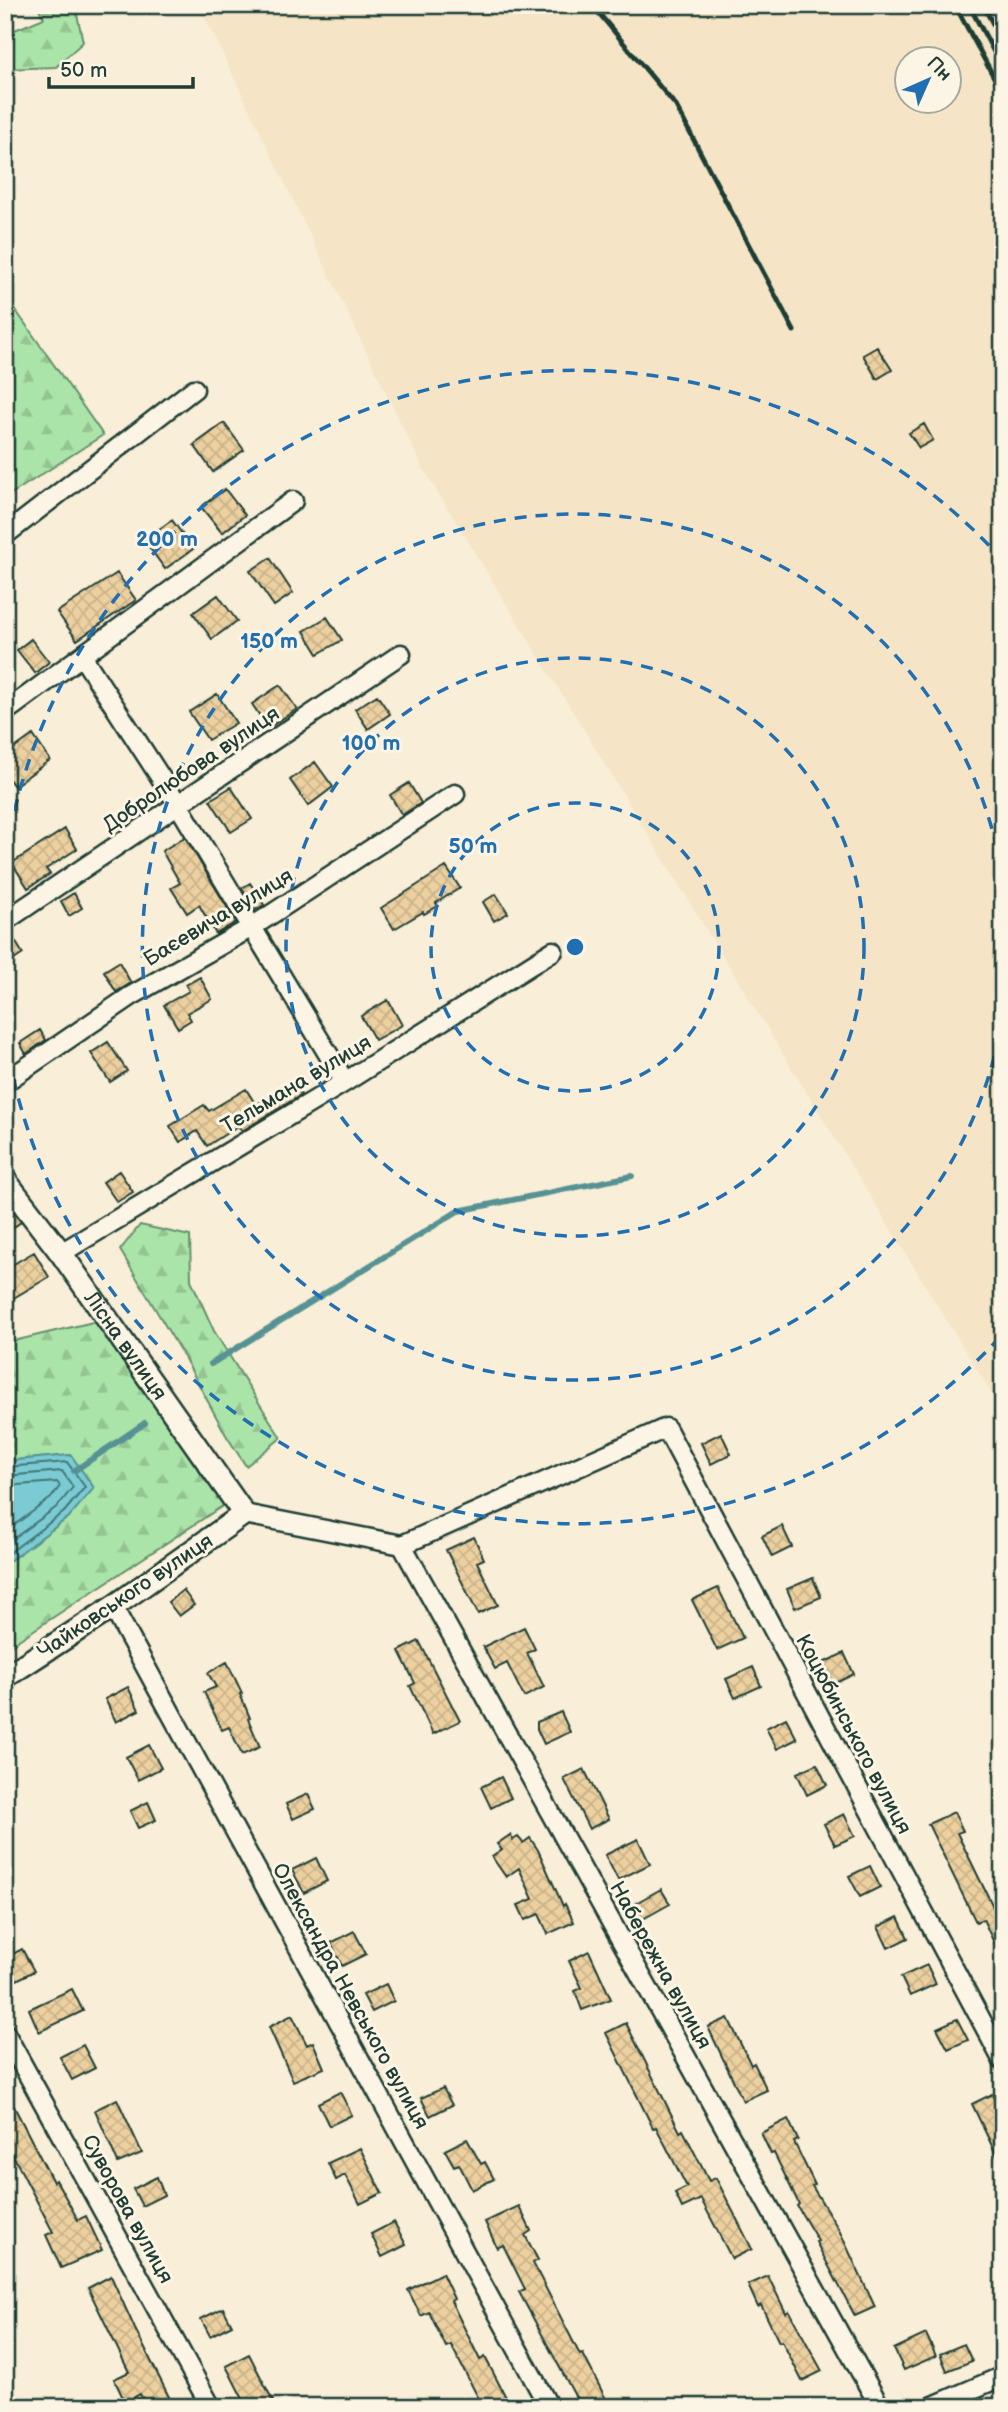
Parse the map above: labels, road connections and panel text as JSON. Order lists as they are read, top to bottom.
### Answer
{
  "streets": {
    "street": [
      "Добролюбова вулиця",
      "Баєевича вулиця",
      "Тельмана вулиця",
      "Лісна вулиця",
      "Чайковського вулиця",
      "Коцюбинського вулиця",
      "Набережна вулиця",
      "Олександра Невського вулиця",
      "Суворова вулиця"
    ]
  },
  "crossings": [
    ["Тельмана вулиця", "Лісна вулиця"],
    ["Лісна вулиця", "Чайковського вулиця"],
    ["Чайковського вулиця", "Олександра Невського вулиця"],
    ["Коцюбинського вулиця", "Набережна вулиця"]
  ],
  "scale_bar": "50 m",
  "north": "top right",
  "rings": [
    "200 m",
    "150 m",
    "100 m",
    "50 m"
  ]
}
